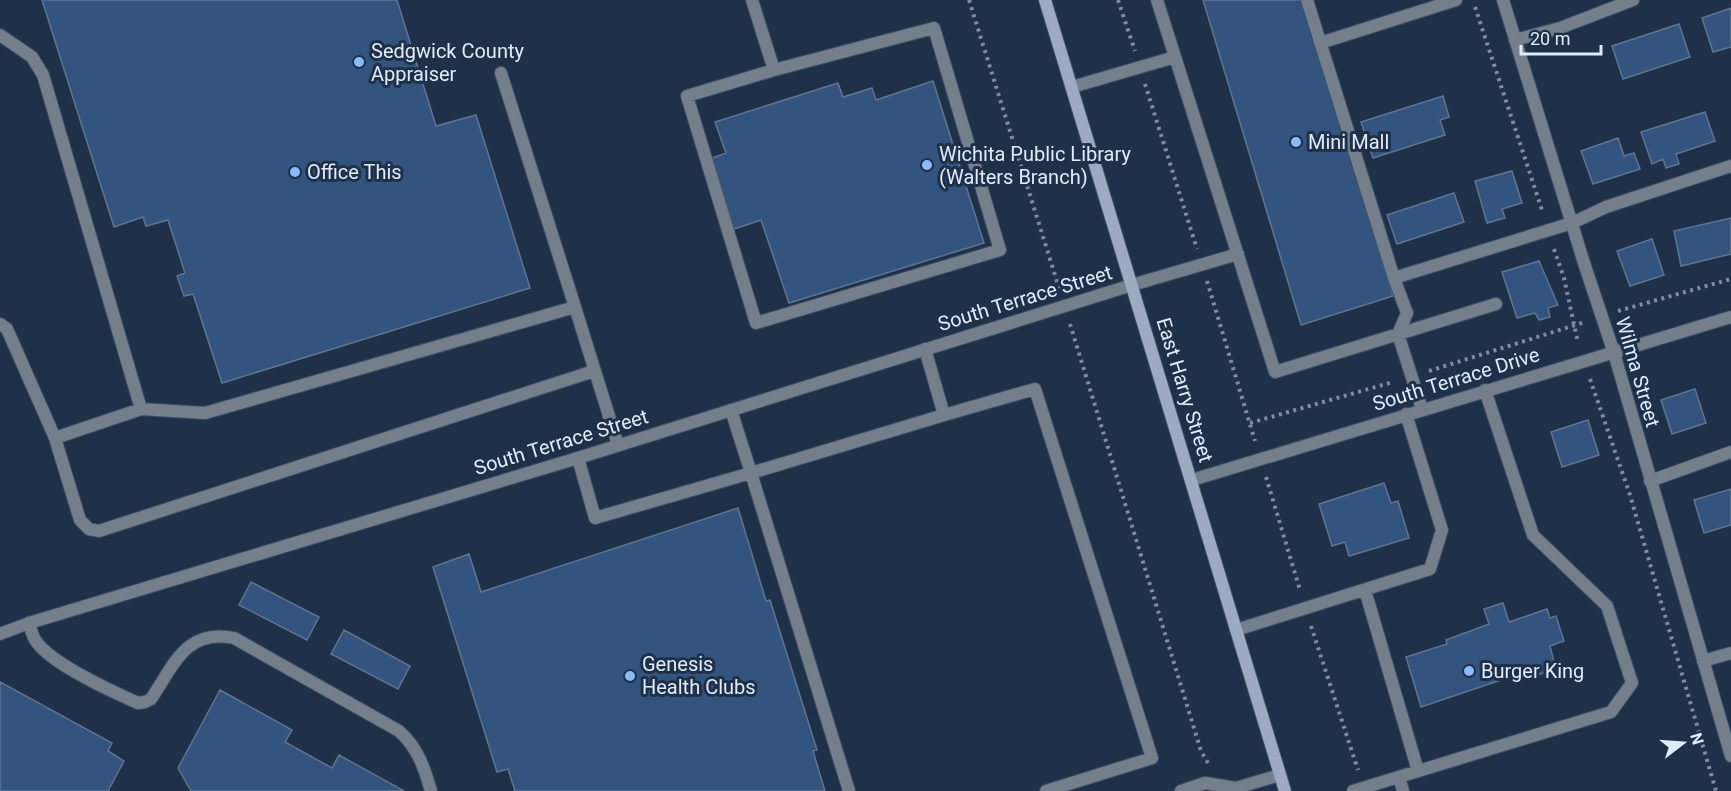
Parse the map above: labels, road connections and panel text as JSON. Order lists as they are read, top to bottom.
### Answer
{
  "streets": {
    "main road": ["East Harry Street"],
    "street": ["South Terrace Street", "Wilma Street", "South Terrace Drive"]
  },
  "crossings": [
    ["South Terrace Street", "East Harry Street"],
    ["Wilma Street", "South Terrace Drive"],
    ["South Terrace Drive", "East Harry Street"]
  ],
  "places": [
    "Sedgwick County Appraiser",
    "Mini Mall",
    "Wichita Public Library (Walters Branch)",
    "Office This",
    "Burger King",
    "Genesis Health Clubs"
  ],
  "scale_bar": "20 m",
  "north": "right"
}
